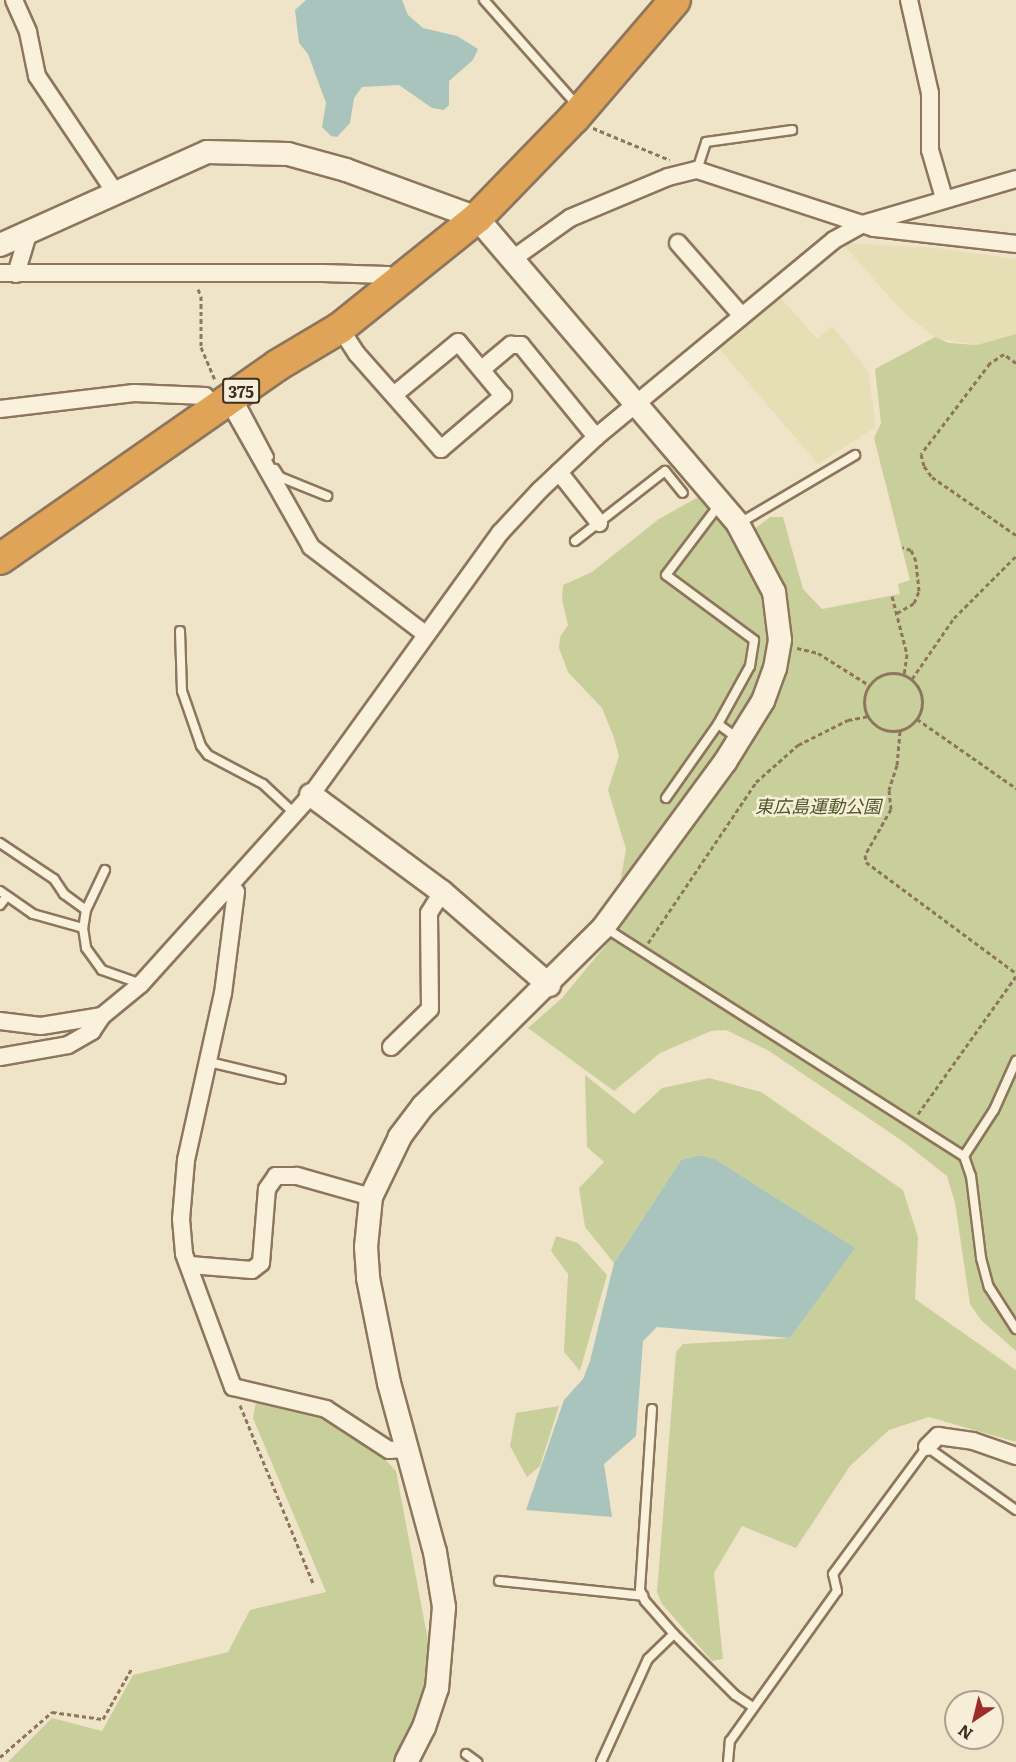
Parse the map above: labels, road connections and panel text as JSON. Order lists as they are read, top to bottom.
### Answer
{
  "streets": {
    "highway": ["375"]
  },
  "parks": ["東広島運動公園"],
  "north": "bottom left"
}
